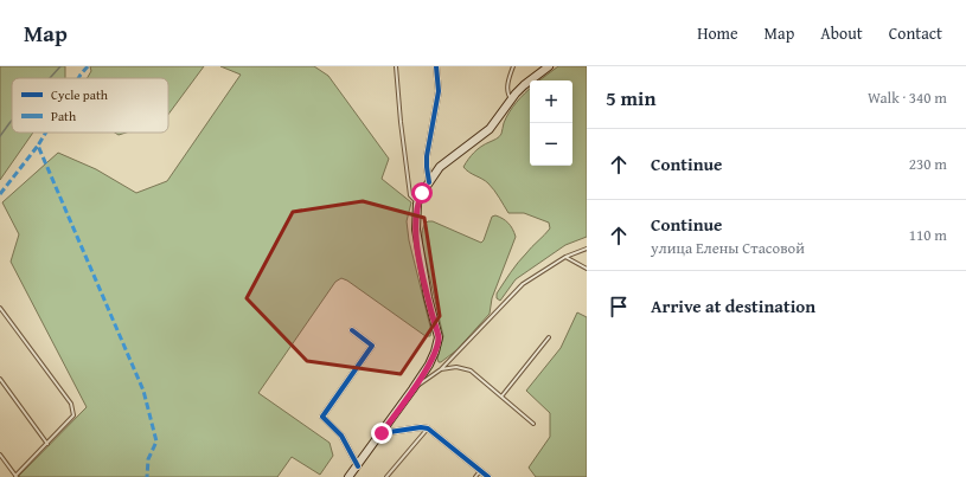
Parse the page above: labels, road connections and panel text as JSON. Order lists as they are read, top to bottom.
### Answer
{
  "legend": ["Cycle path", "Path"],
  "page": {
    "header": "Map",
    "nav": [
      "Home",
      "Map",
      "About",
      "Contact"
    ],
    "heading": ["5 min", "Walk · 340 m"],
    "map_buttons": ["+", "−"],
    "list": [
      ["Continue", "230 m"],
      ["Continue", "улица Елены Стасовой", "110 m"],
      "Arrive at destination"
    ]
  }
}
